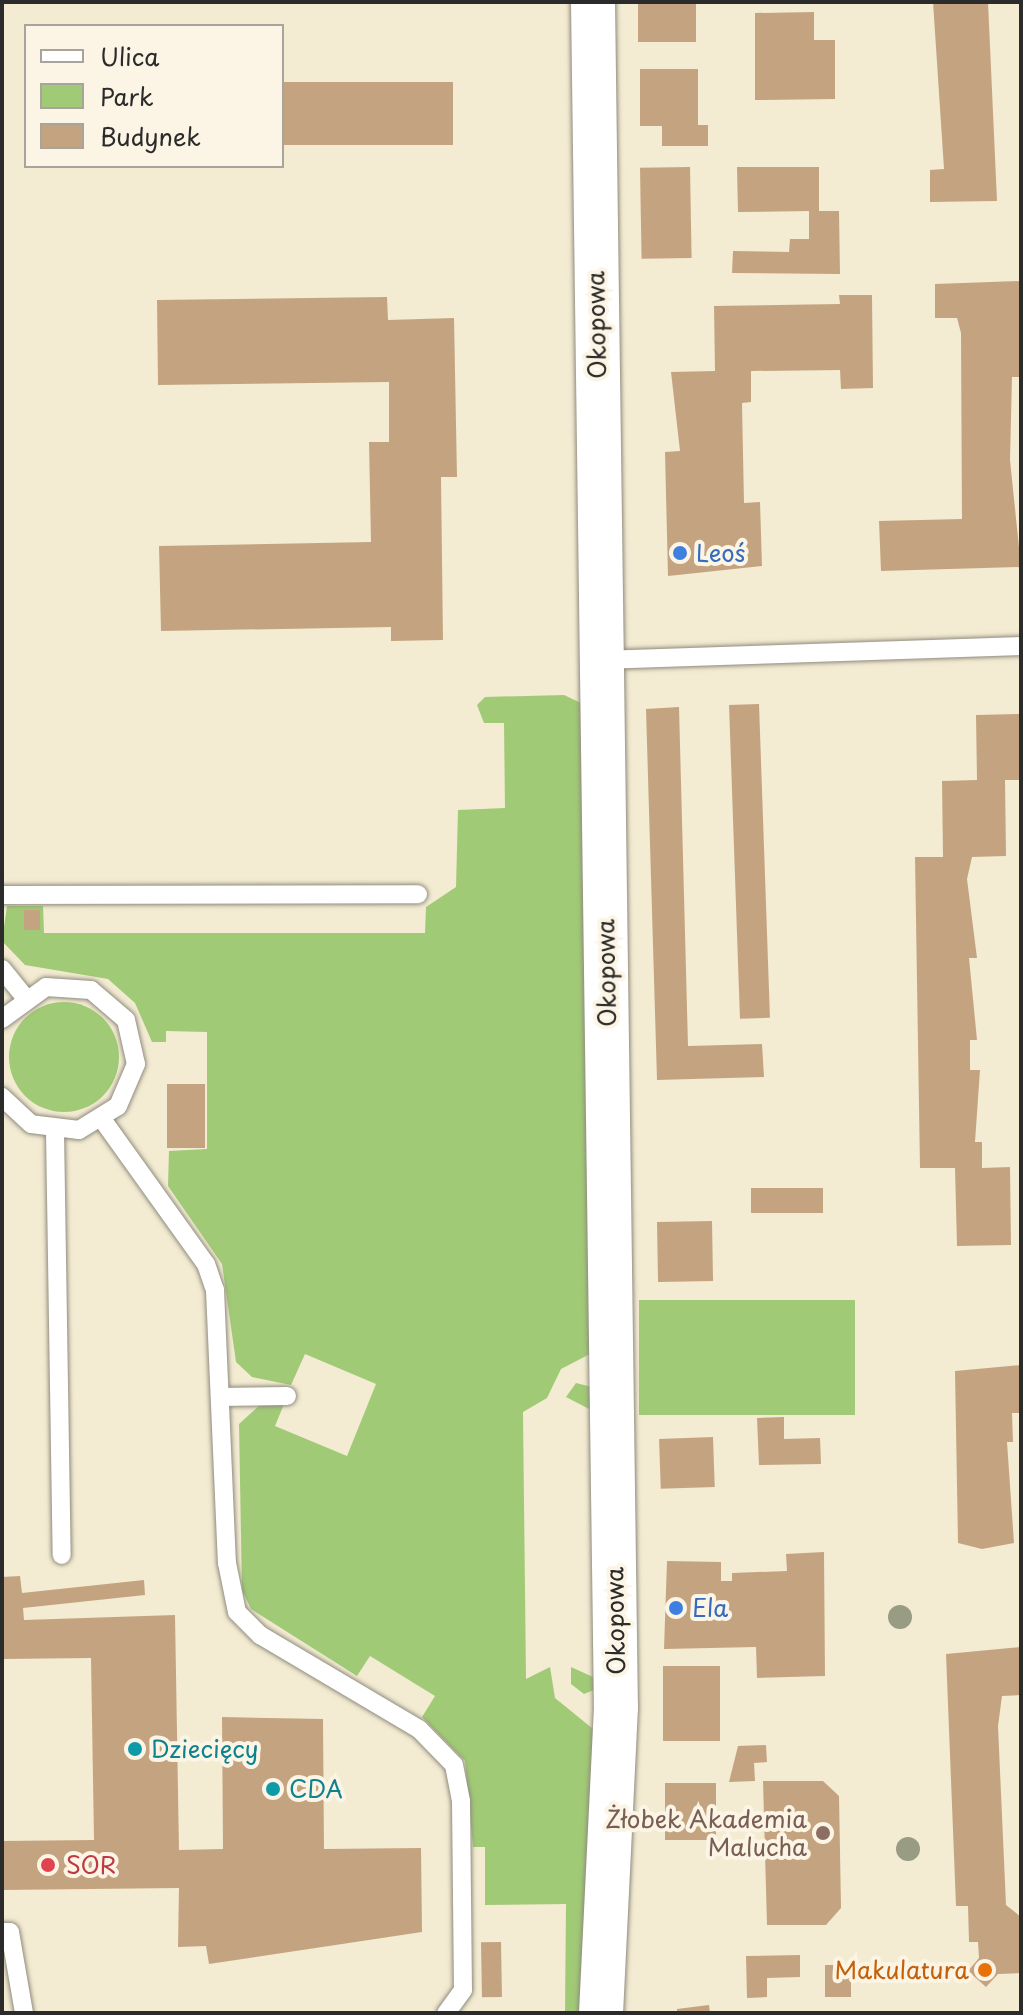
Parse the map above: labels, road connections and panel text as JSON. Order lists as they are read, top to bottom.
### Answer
{
  "streets": {
    "street": ["Okopowa"]
  },
  "places": [
    "Leoś",
    "Ela",
    "Dziecięcy",
    "CDA",
    "Żłobek Akademia Malucha",
    "SOR",
    "Makulatura"
  ],
  "legend": ["Ulica", "Park", "Budynek"]
}
